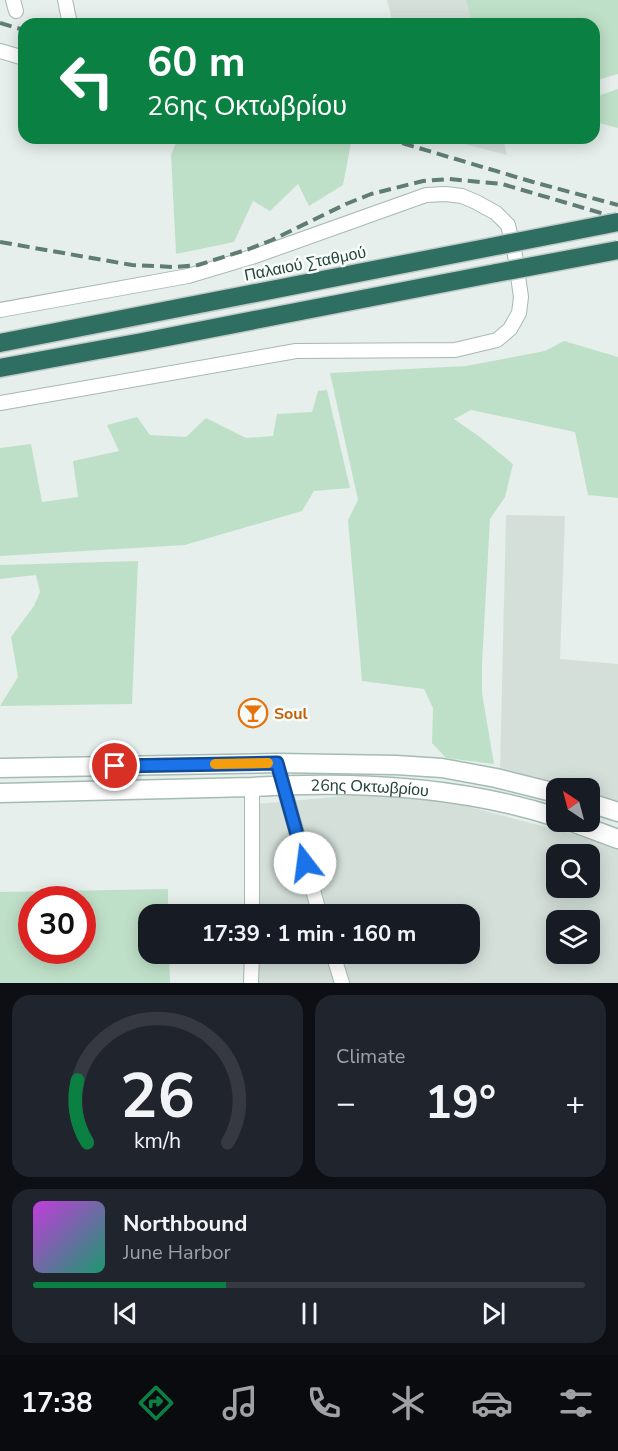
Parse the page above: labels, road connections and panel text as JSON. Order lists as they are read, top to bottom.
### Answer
{
  "streets": {
    "highway": ["Παλαιού Σταθμού"],
    "main road": ["26ης Οκτωβρίου"]
  },
  "places": {
    "bar": ["Soul"]
  },
  "north": "top left",
  "page": {
    "turn": ["60 m", "26ης Οκτωβρίου"],
    "limit": "30",
    "trip": "17:39 · 1 min · 160 m",
    "tile": "Climate",
    "heat": ["−", "19°", "+"],
    "song": ["Northbound", "June Harbor"],
    "tabs": "17:38",
    "gauge": ["26", "km/h"]
  }
}
